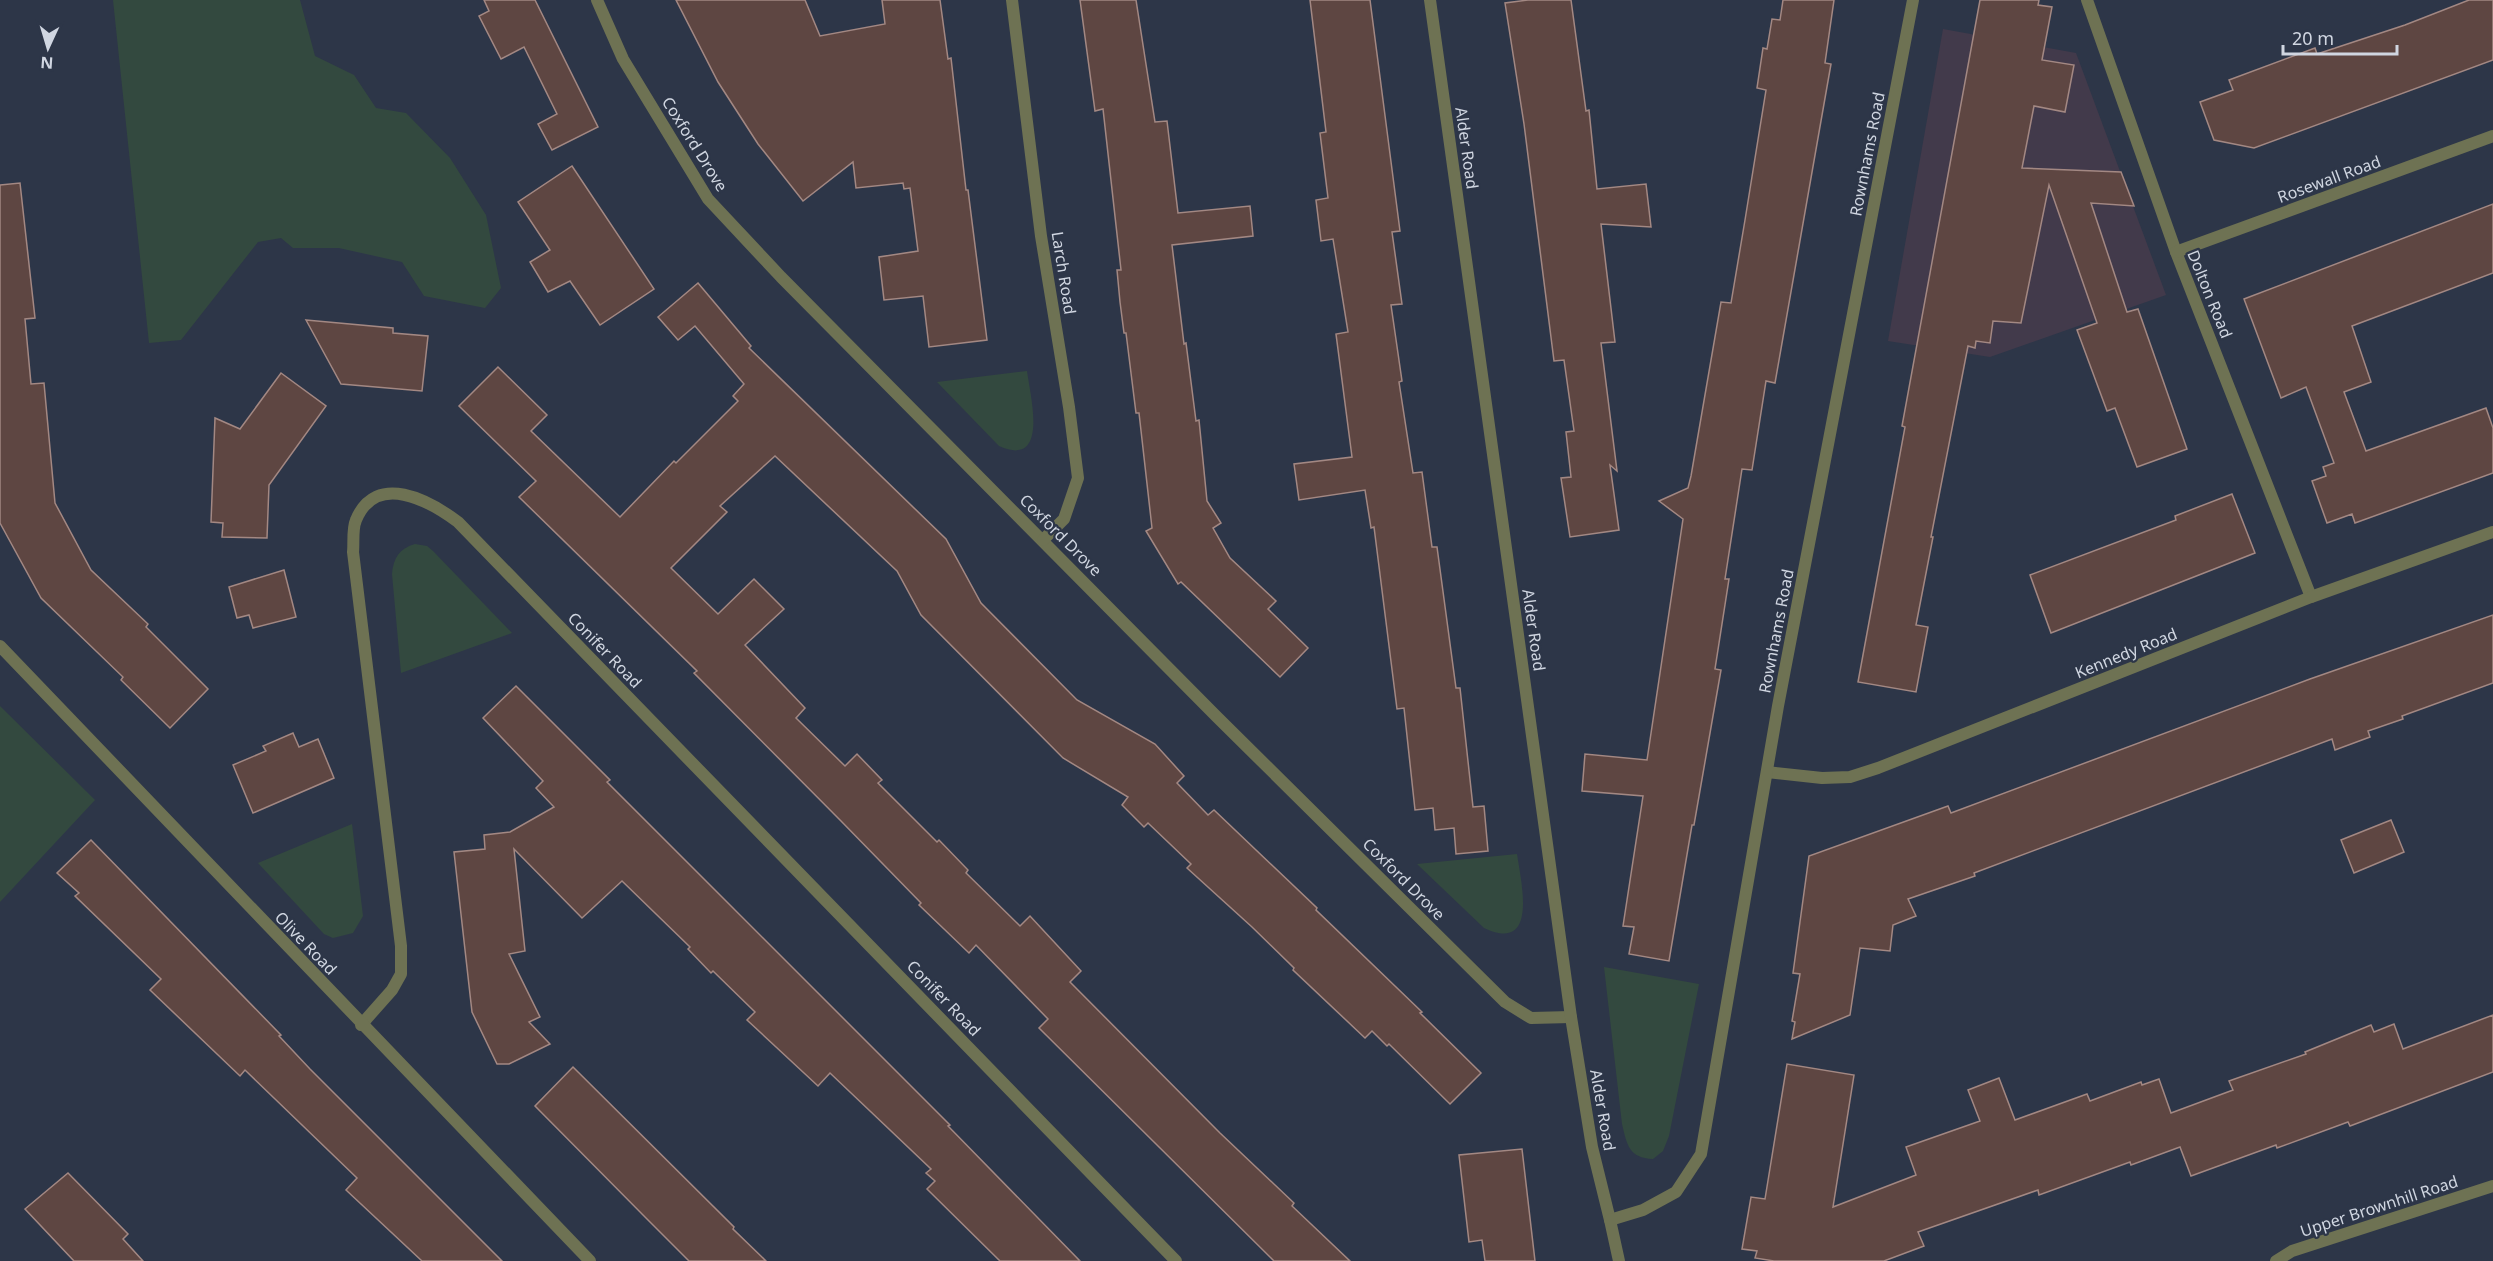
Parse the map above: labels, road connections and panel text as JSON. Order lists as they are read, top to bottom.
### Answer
{
  "streets": {
    "street": [
      "Coxford Drove",
      "Alder Road",
      "Rownhams Road",
      "Rosewall Road",
      "Larch Road",
      "Dolton Road",
      "Conifer Road",
      "Kennedy Road",
      "Olive Road",
      "Upper Brownhill Road"
    ]
  },
  "crossings": [
    ["Coxford Drove", "Alder Road"],
    ["Coxford Drove", "Larch Road"],
    ["Alder Road", "Rownhams Road"],
    ["Rownhams Road", "Kennedy Road"],
    ["Rosewall Road", "Dolton Road"],
    ["Dolton Road", "Kennedy Road"],
    ["Conifer Road", "Olive Road"]
  ],
  "scale_bar": "20 m",
  "north": "bottom"
}
